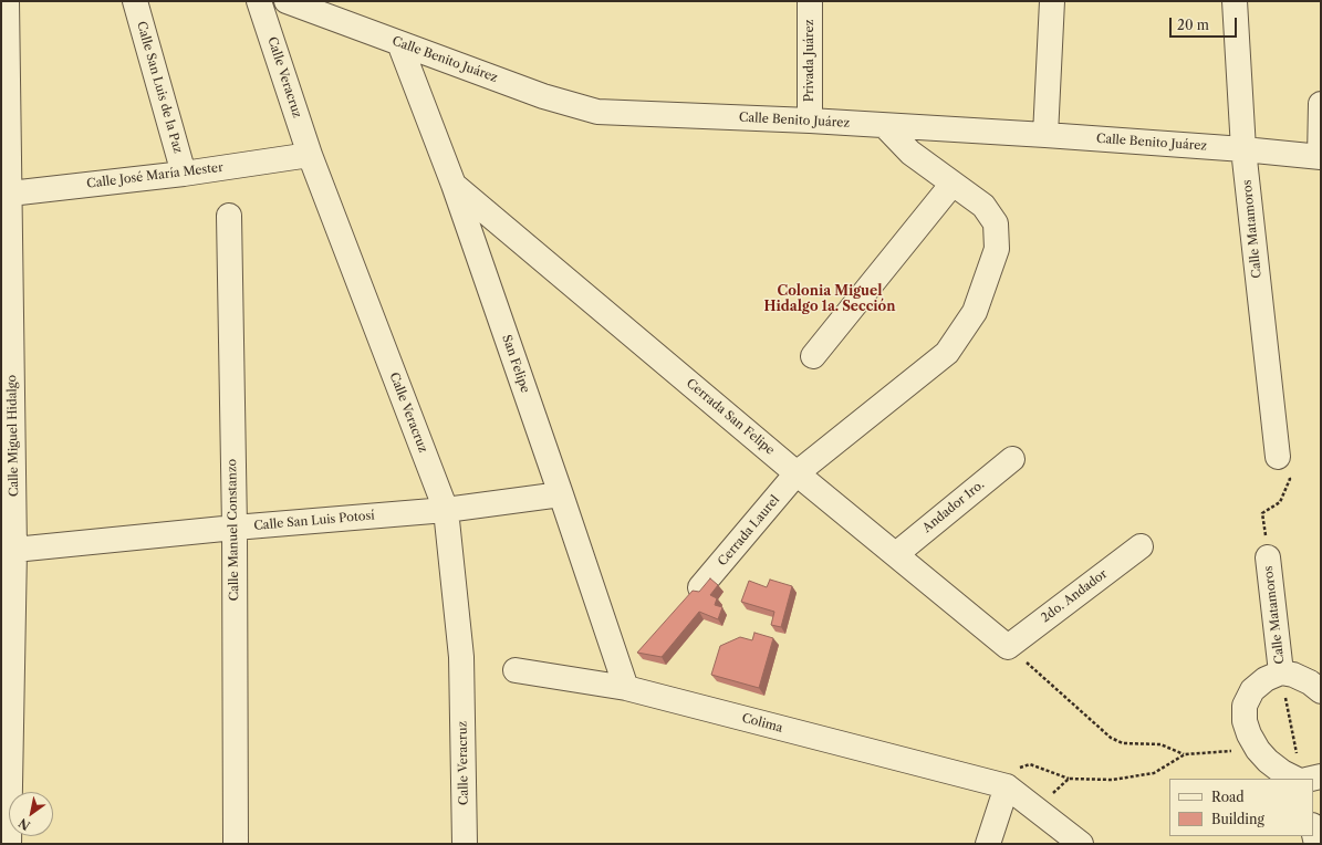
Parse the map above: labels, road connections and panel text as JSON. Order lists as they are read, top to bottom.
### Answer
{
  "streets": {
    "street": [
      "Calle Benito Juárez",
      "Privada Juárez",
      "Calle Veracruz",
      "Calle San Luis de la Paz",
      "Calle José María Mester",
      "Calle Matamoros",
      "San Felipe",
      "Cerrada San Felipe",
      "Calle Miguel Hidalgo",
      "Andador 1ro.",
      "Calle San Luis Potosí",
      "Calle Manuel Constanzo",
      "Cerrada Laurel",
      "2do. Andador",
      "Colima"
    ]
  },
  "crossings": [
    ["Calle Benito Juárez", "Privada Juárez"],
    ["Calle Benito Juárez", "Calle Matamoros"],
    ["Calle Benito Juárez", "San Felipe"],
    ["Calle Benito Juárez", "Cerrada Laurel"],
    ["Calle Veracruz", "Calle José María Mester"],
    ["Calle Veracruz", "Calle San Luis Potosí"],
    ["Calle San Luis de la Paz", "Calle José María Mester"],
    ["Calle José María Mester", "Calle Miguel Hidalgo"],
    ["San Felipe", "Cerrada San Felipe"],
    ["San Felipe", "Calle San Luis Potosí"],
    ["San Felipe", "Colima"],
    ["Cerrada San Felipe", "Andador 1ro."],
    ["Cerrada San Felipe", "Cerrada Laurel"],
    ["Cerrada San Felipe", "2do. Andador"],
    ["Calle Miguel Hidalgo", "Calle San Luis Potosí"],
    ["Calle San Luis Potosí", "Calle Manuel Constanzo"]
  ],
  "districts": ["Colonia Miguel Hidalgo 1a. Sección"],
  "legend": ["Road", "Building"],
  "scale_bar": "20 m",
  "north": "bottom left"
}
